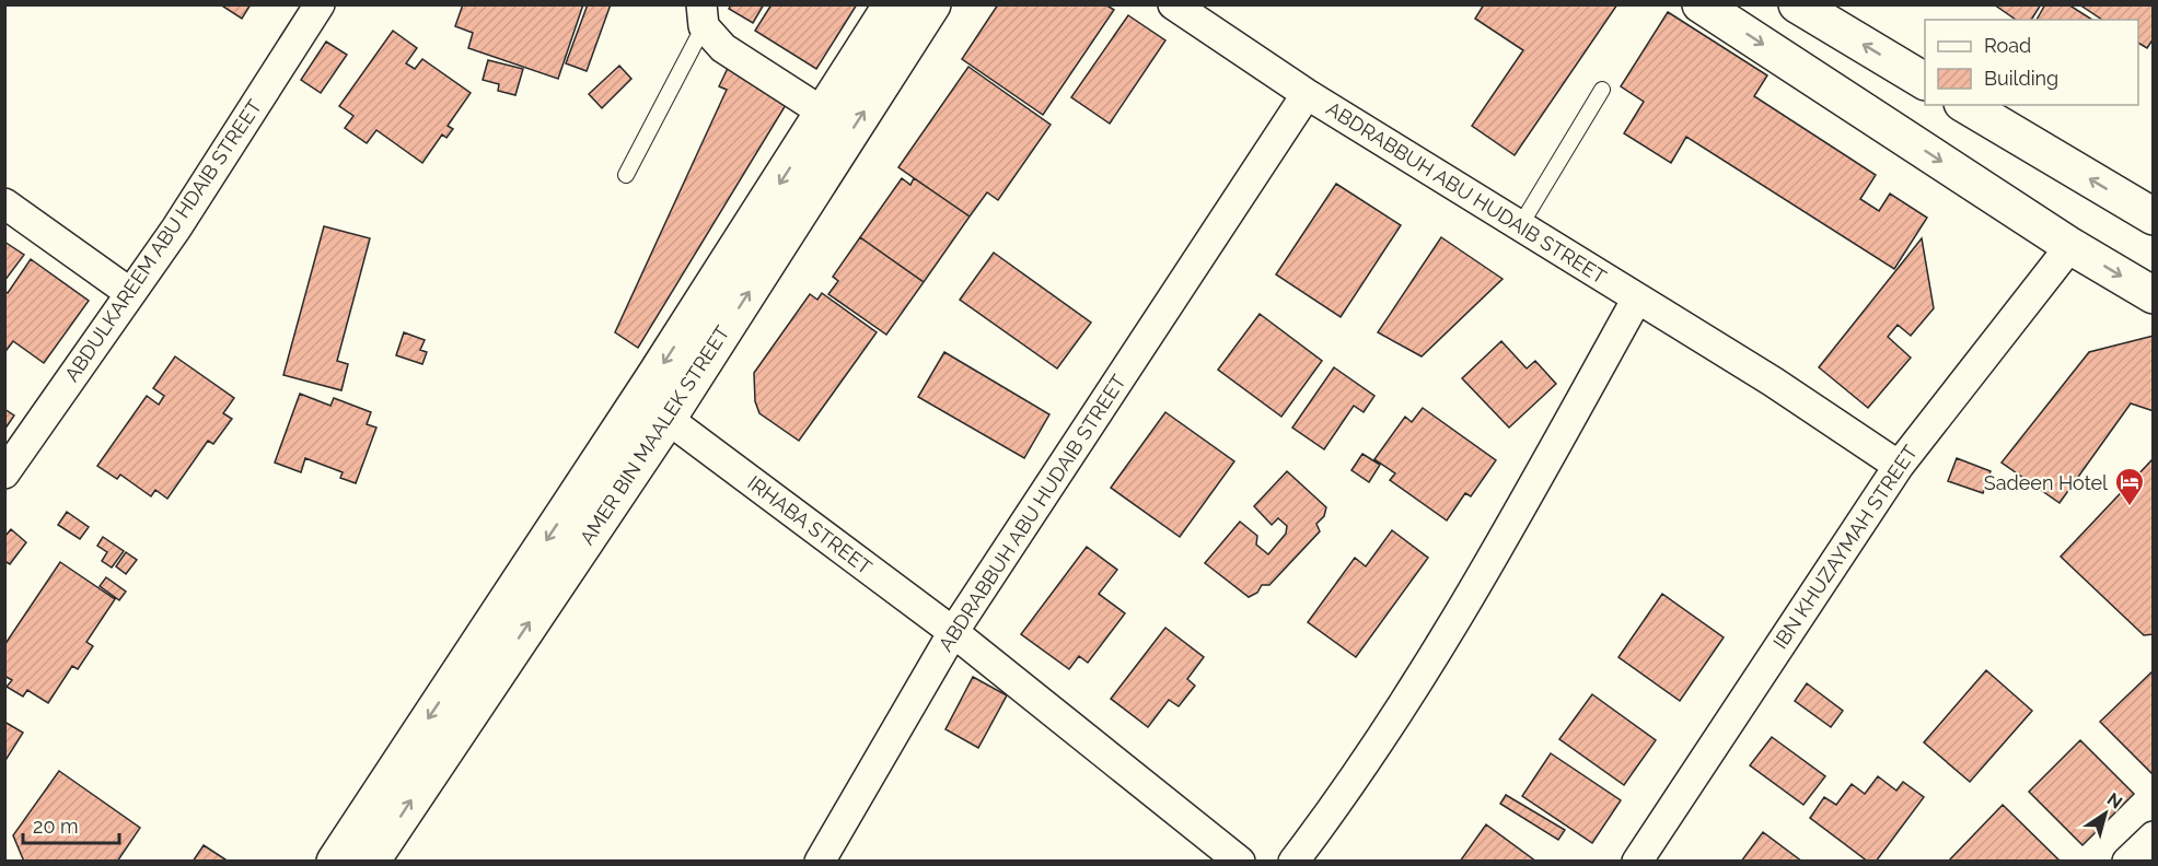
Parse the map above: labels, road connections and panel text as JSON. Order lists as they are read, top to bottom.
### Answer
{
  "streets": {
    "street": [
      "ABDRABBUH ABU HUDAIB STREET",
      "ABDULKAREEM ABU HDAIB STREET",
      "AMER BIN MAALEK STREET",
      "IRHABA STREET",
      "IBN KHUZAYMAH STREET"
    ]
  },
  "crossings": [
    ["ABDRABBUH ABU HUDAIB STREET", "IRHABA STREET"],
    ["ABDRABBUH ABU HUDAIB STREET", "IBN KHUZAYMAH STREET"],
    ["AMER BIN MAALEK STREET", "IRHABA STREET"]
  ],
  "places": {
    "hotel": ["Sadeen Hotel"]
  },
  "legend": ["Road", "Building"],
  "scale_bar": "20 m",
  "north": "top right"
}
